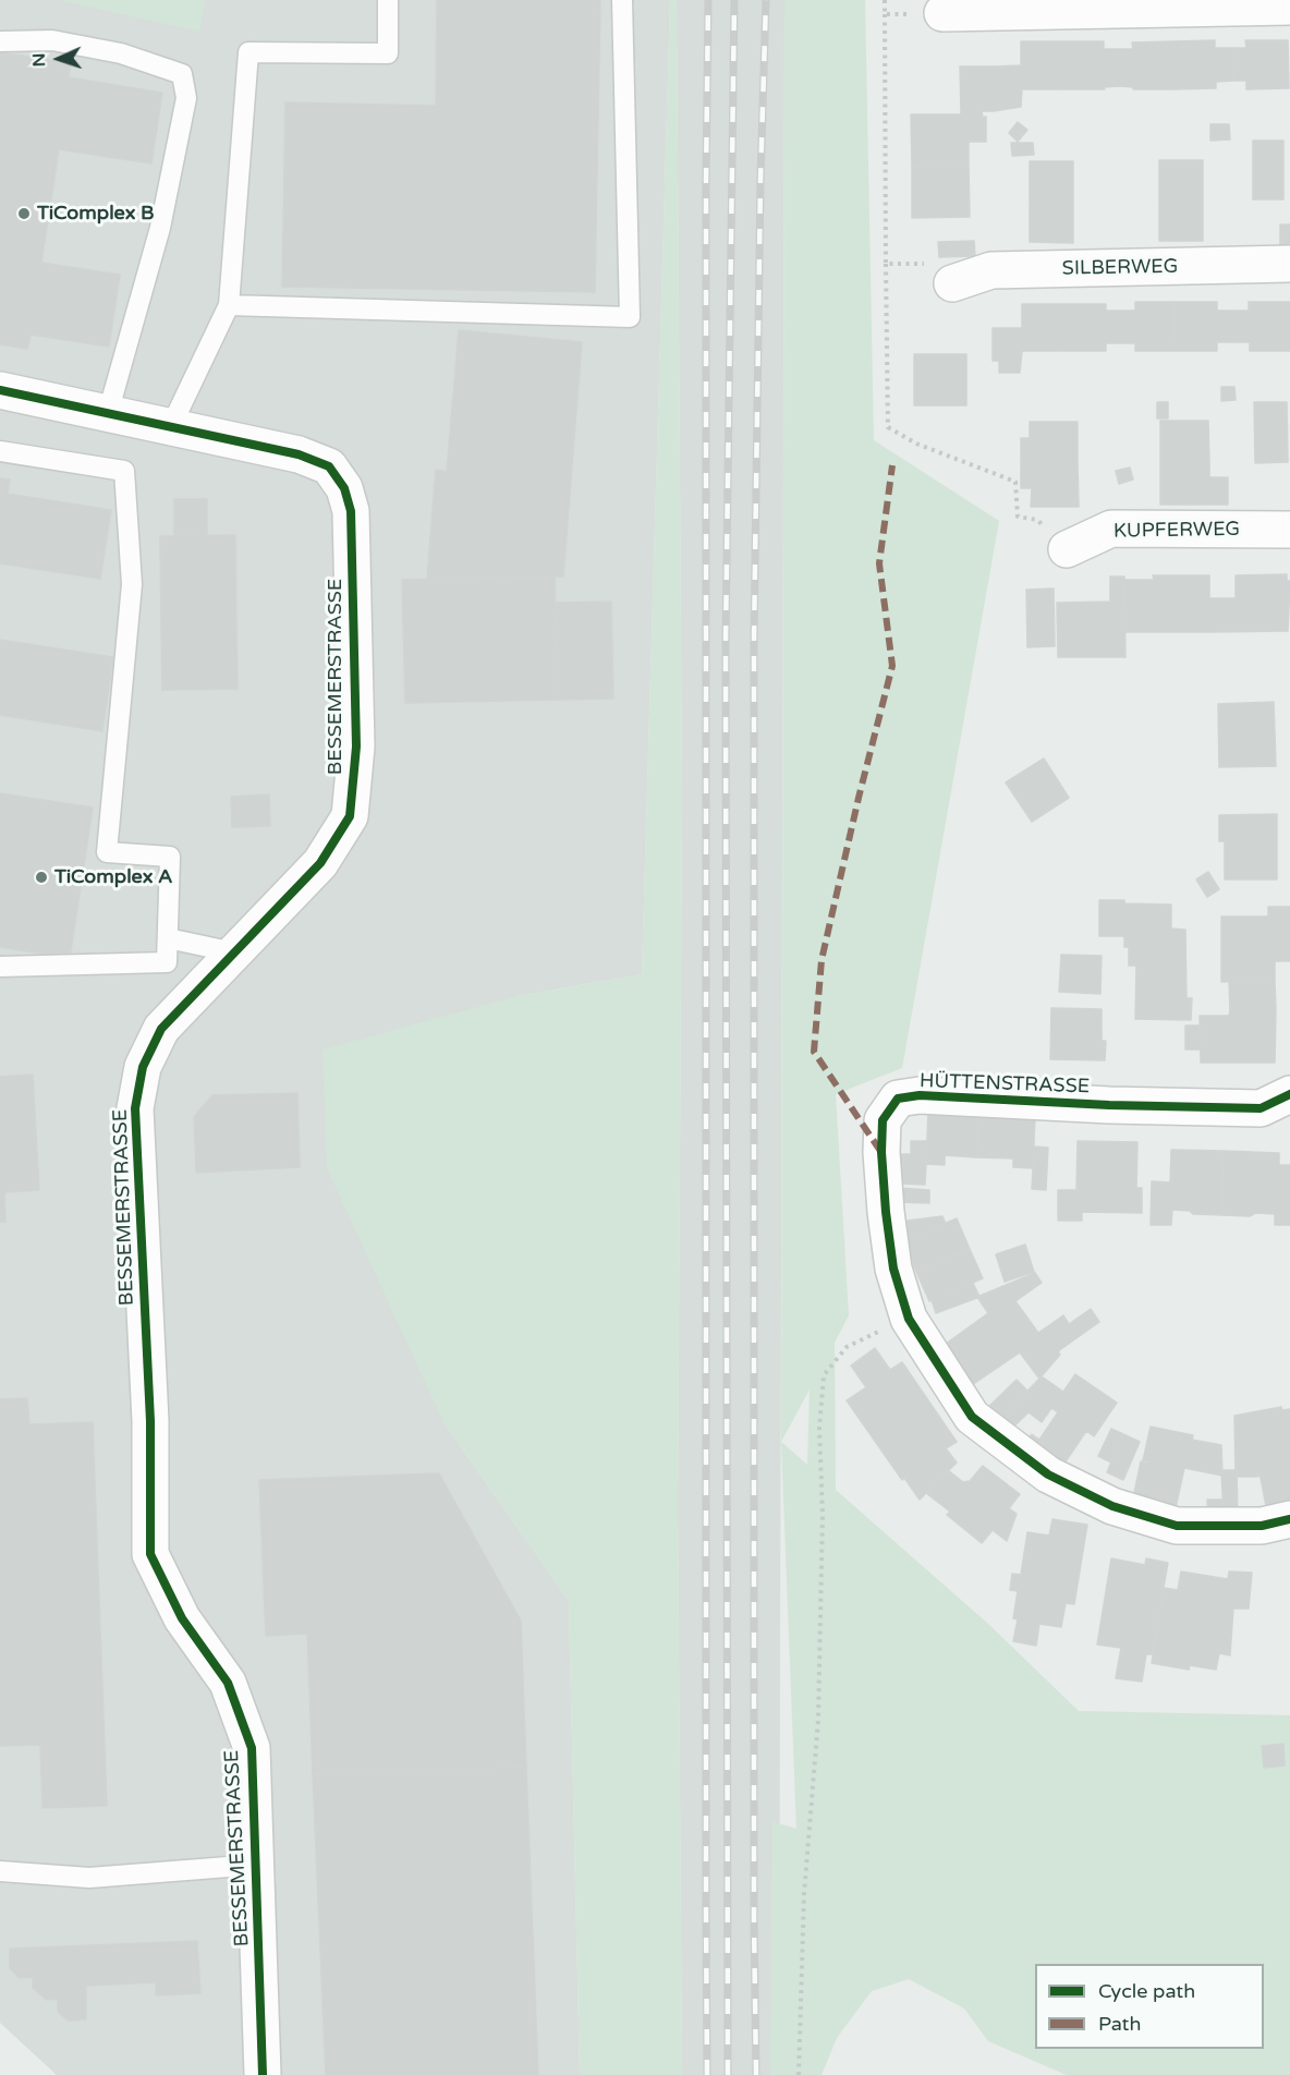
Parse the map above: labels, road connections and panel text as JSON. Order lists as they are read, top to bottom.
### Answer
{
  "streets": {
    "street": [
      "SILBERWEG",
      "KUPFERWEG",
      "BESSEMERSTRASSE",
      "HÜTTENSTRASSE"
    ]
  },
  "places": ["TiComplex B", "TiComplex A"],
  "legend": ["Cycle path", "Path"],
  "north": "left"
}
